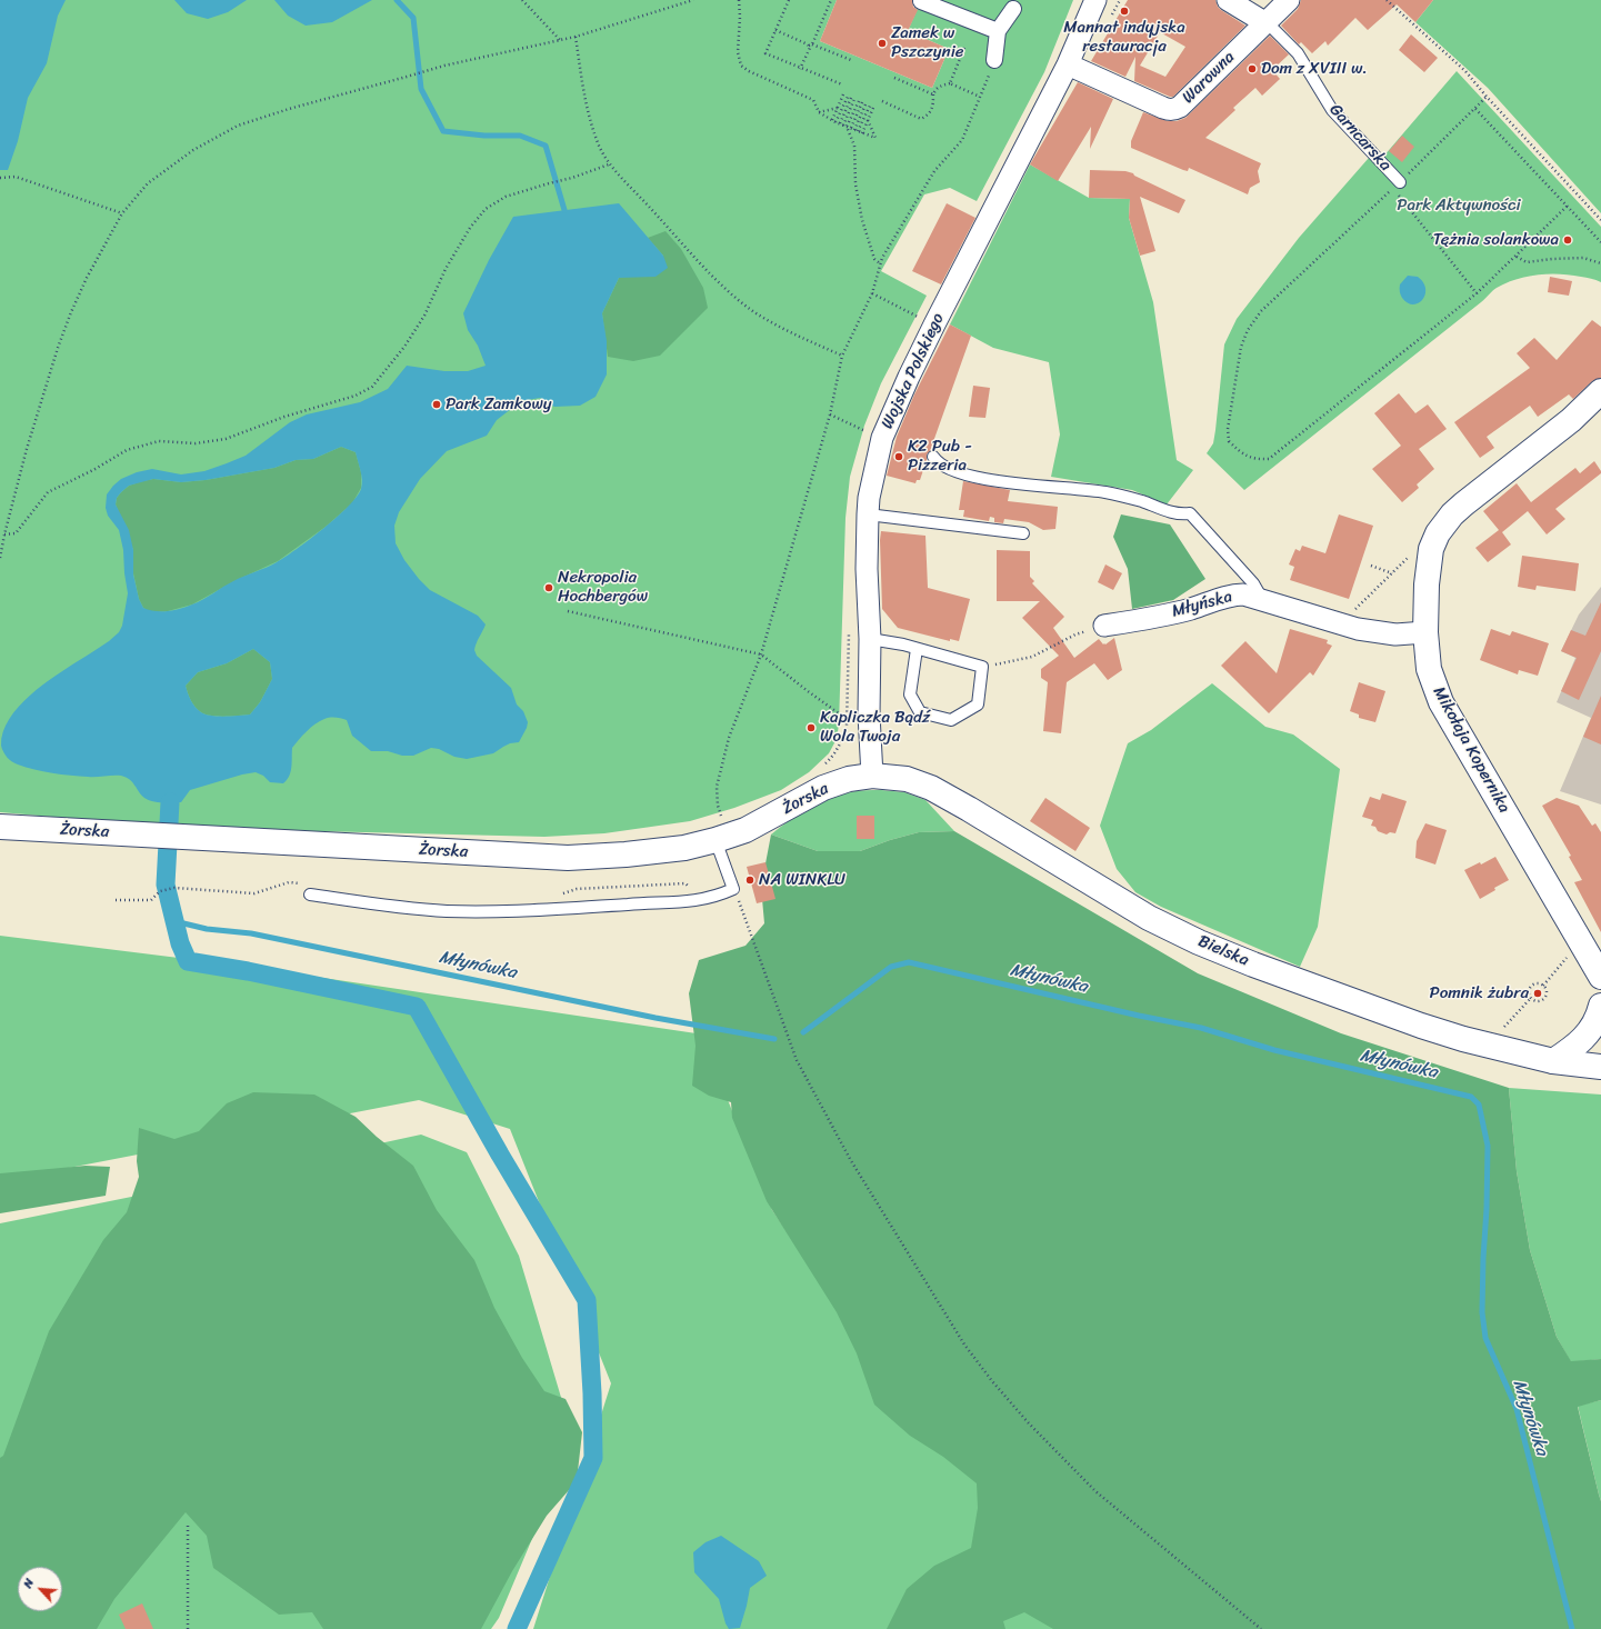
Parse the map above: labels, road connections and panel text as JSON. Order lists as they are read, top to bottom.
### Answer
{
  "streets": {
    "main road": ["Mikołaja Kopernika", "Żorska", "Bielska"],
    "street": [
      "Warowna",
      "Garncarska",
      "Wojska Polskiego",
      "Młyńska"
    ]
  },
  "crossings": [
    ["Warowna", "Garncarska"],
    ["Warowna", "Wojska Polskiego"],
    ["Wojska Polskiego", "Żorska"],
    ["Wojska Polskiego", "Bielska"],
    ["Młyńska", "Mikołaja Kopernika"],
    ["Żorska", "Bielska"]
  ],
  "water": ["Młynówka"],
  "parks": ["Park Aktywności"],
  "places": [
    "Mannat indyjska restauracja",
    "Zamek w Pszczynie",
    "Dom z XVIII w.",
    "Tężnia solankowa",
    "Park Zamkowy",
    "K2 Pub - Pizzeria",
    "Nekropolia Hochbergów",
    "Kapliczka Bądź Wola Twoja",
    "NA WINKLU",
    "Pomnik żubra"
  ],
  "north": "top left"
}
